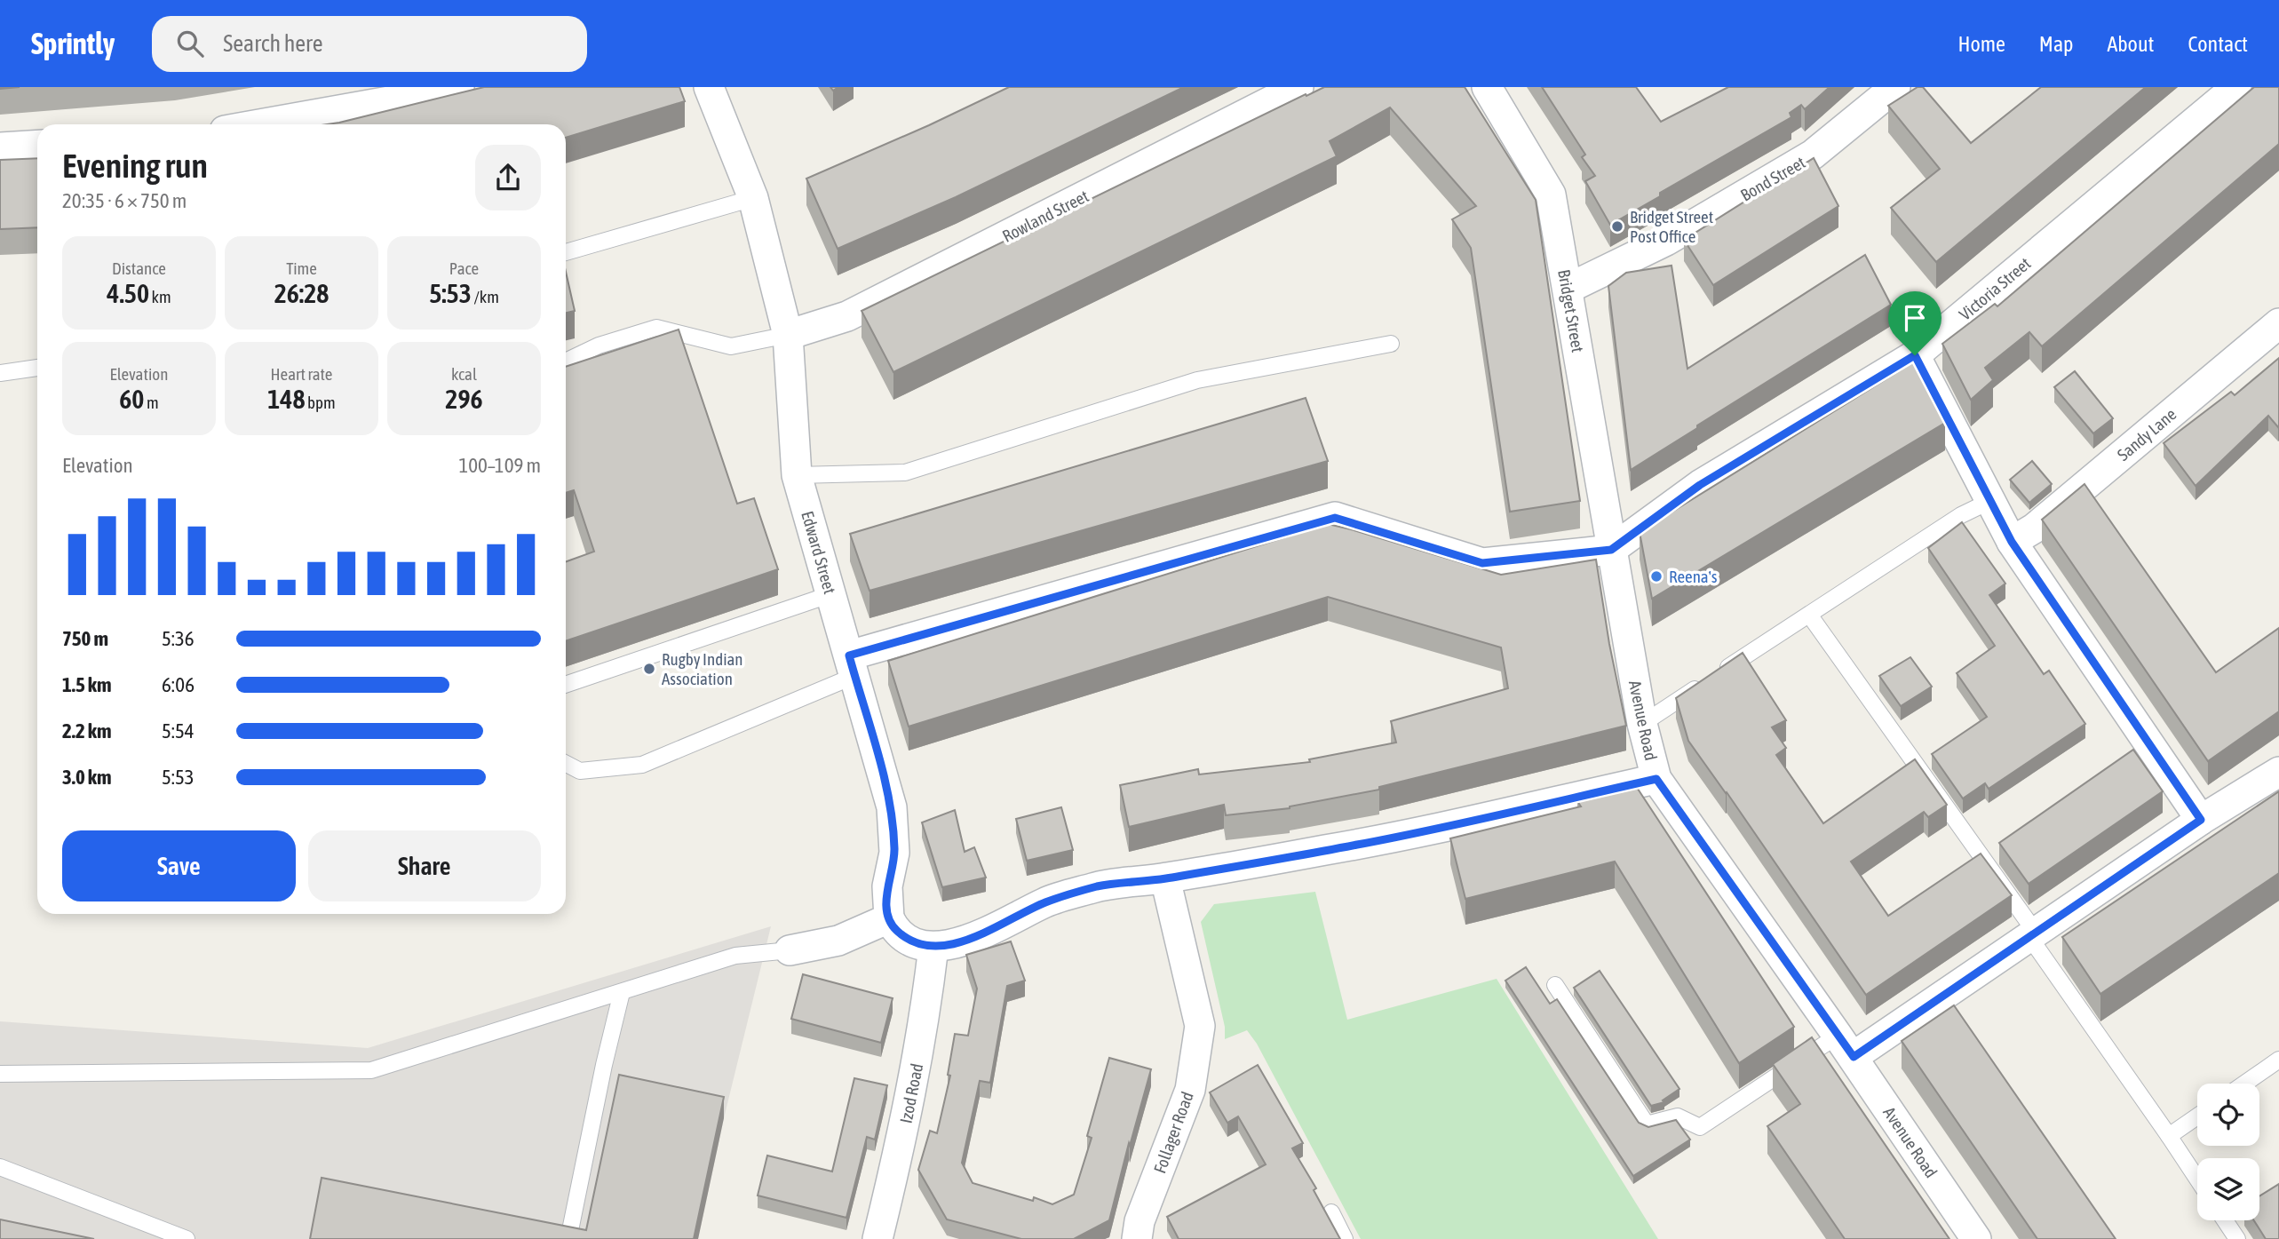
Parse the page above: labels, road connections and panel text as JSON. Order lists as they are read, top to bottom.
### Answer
{
  "streets": {
    "street": [
      "Bond Street",
      "Rowland Street",
      "Victoria Street",
      "Bridget Street",
      "Sandy Lane",
      "Edward Street",
      "Avenue Road",
      "Izod Road",
      "Follager Road"
    ]
  },
  "crossings": [
    ["Bond Street", "Bridget Street"],
    ["Rowland Street", "Edward Street"],
    ["Victoria Street", "Bridget Street"],
    ["Victoria Street", "Avenue Road"],
    ["Bridget Street", "Avenue Road"]
  ],
  "places": ["Bridget Street Post Office", "Reena's", "Rugby Indian Association"],
  "page": {
    "header": "Sprintly",
    "search": "Search here",
    "nav": [
      "Home",
      "Map",
      "About",
      "Contact"
    ],
    "heading": ["Evening run", "20:35 · 6 × 750 m"],
    "stats": [
      ["Distance", "4.50 km"],
      ["Time", "26:28"],
      ["Pace", "5:53 /km"],
      ["Elevation", "60 m"],
      ["Heart rate", "148 bpm"],
      ["kcal", "296"]
    ],
    "chart": ["Elevation", "100–109 m"],
    "list": [
      {
        "name": "750 m",
        "note": "5:36"
      },
      {
        "name": "1.5 km",
        "note": "6:06"
      },
      {
        "name": "2.2 km",
        "note": "5:54"
      },
      {
        "name": "3.0 km",
        "note": "5:53"
      }
    ],
    "buttons": ["Save", "Share"]
  }
}
